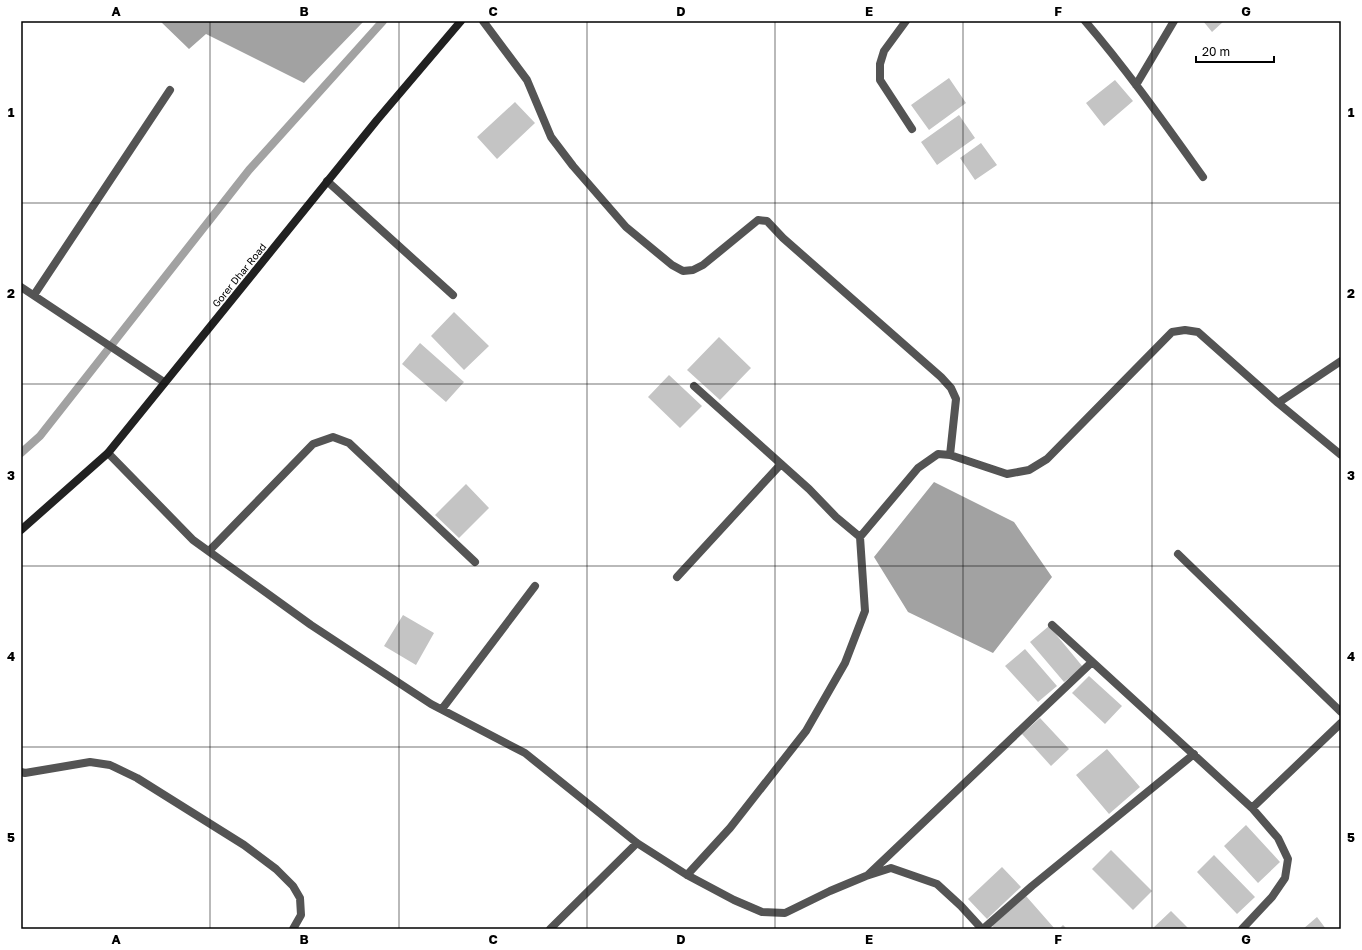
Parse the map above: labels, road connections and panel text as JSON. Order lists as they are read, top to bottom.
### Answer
{
  "streets": {
    "street": ["Gorer Dhar Road"]
  },
  "scale_bar": "20 m",
  "grid": {
    "columns": [
      "A",
      "B",
      "C",
      "D",
      "E",
      "F",
      "G"
    ],
    "rows": [
      "1",
      "2",
      "3",
      "4",
      "5"
    ]
  }
}
